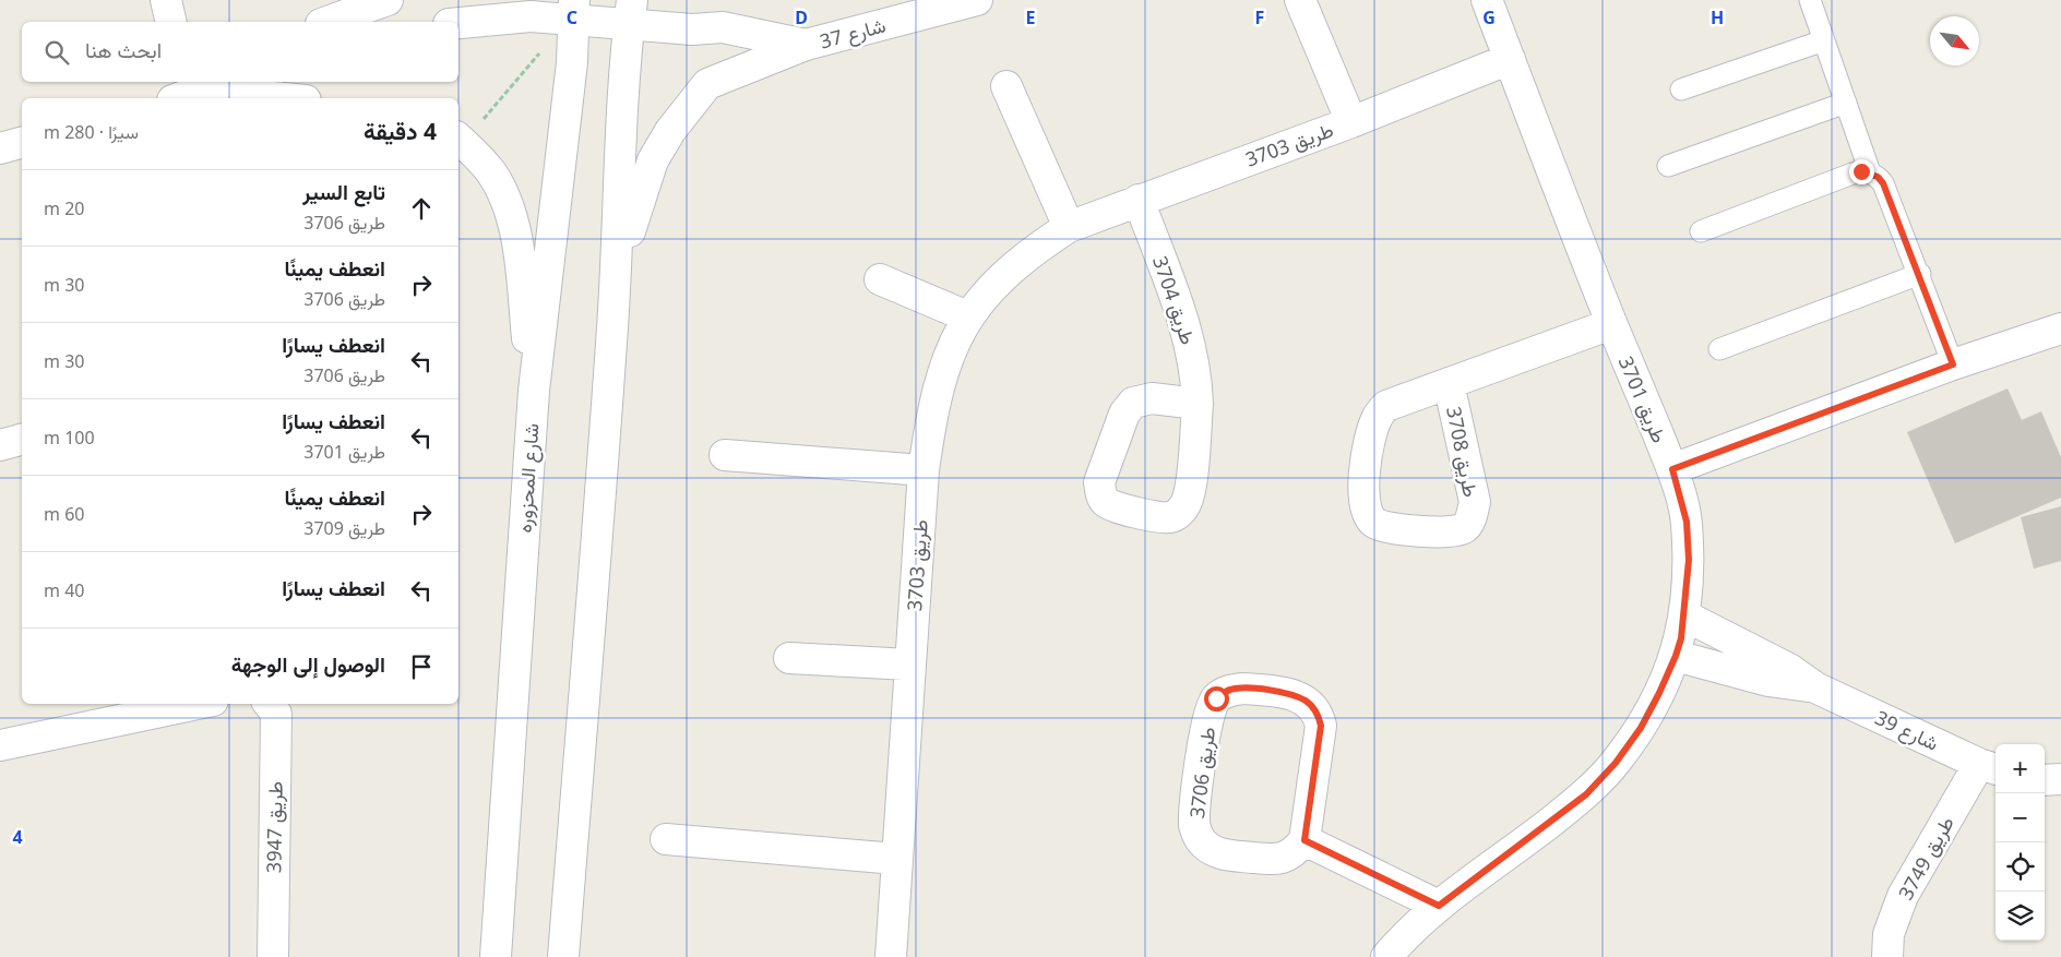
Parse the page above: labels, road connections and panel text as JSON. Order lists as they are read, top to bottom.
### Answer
{
  "streets": {
    "street": [
      "شارع 37",
      "طريق 3703",
      "طريق 3704",
      "طريق 3701",
      "طريق 3708",
      "شارع المحزوره",
      "شارع 39",
      "طريق 3706",
      "طريق 3947",
      "طريق 3749"
    ]
  },
  "crossings": [
    ["شارع 37", "شارع المحزوره"],
    ["طريق 3703", "طريق 3704"],
    ["طريق 3703", "طريق 3701"],
    ["طريق 3701", "طريق 3708"],
    ["طريق 3701", "شارع 39"],
    ["شارع 39", "طريق 3749"]
  ],
  "north": "bottom right",
  "page": {
    "search": "ابحث هنا",
    "heading": ["4 دقيقة", "سيرًا · 280 m"],
    "list": [
      ["تابع السير", "طريق 3706", "20 m"],
      ["انعطف يمينًا", "طريق 3706", "30 m"],
      ["انعطف يسارًا", "طريق 3706", "30 m"],
      ["انعطف يسارًا", "طريق 3701", "100 m"],
      ["انعطف يمينًا", "طريق 3709", "60 m"],
      ["انعطف يسارًا", "40 m"],
      "الوصول إلى الوجهة"
    ],
    "map_buttons": ["+", "−"]
  },
  "grid": {
    "columns": [
      "C",
      "D",
      "E",
      "F",
      "G",
      "H"
    ],
    "rows": ["4"]
  }
}
